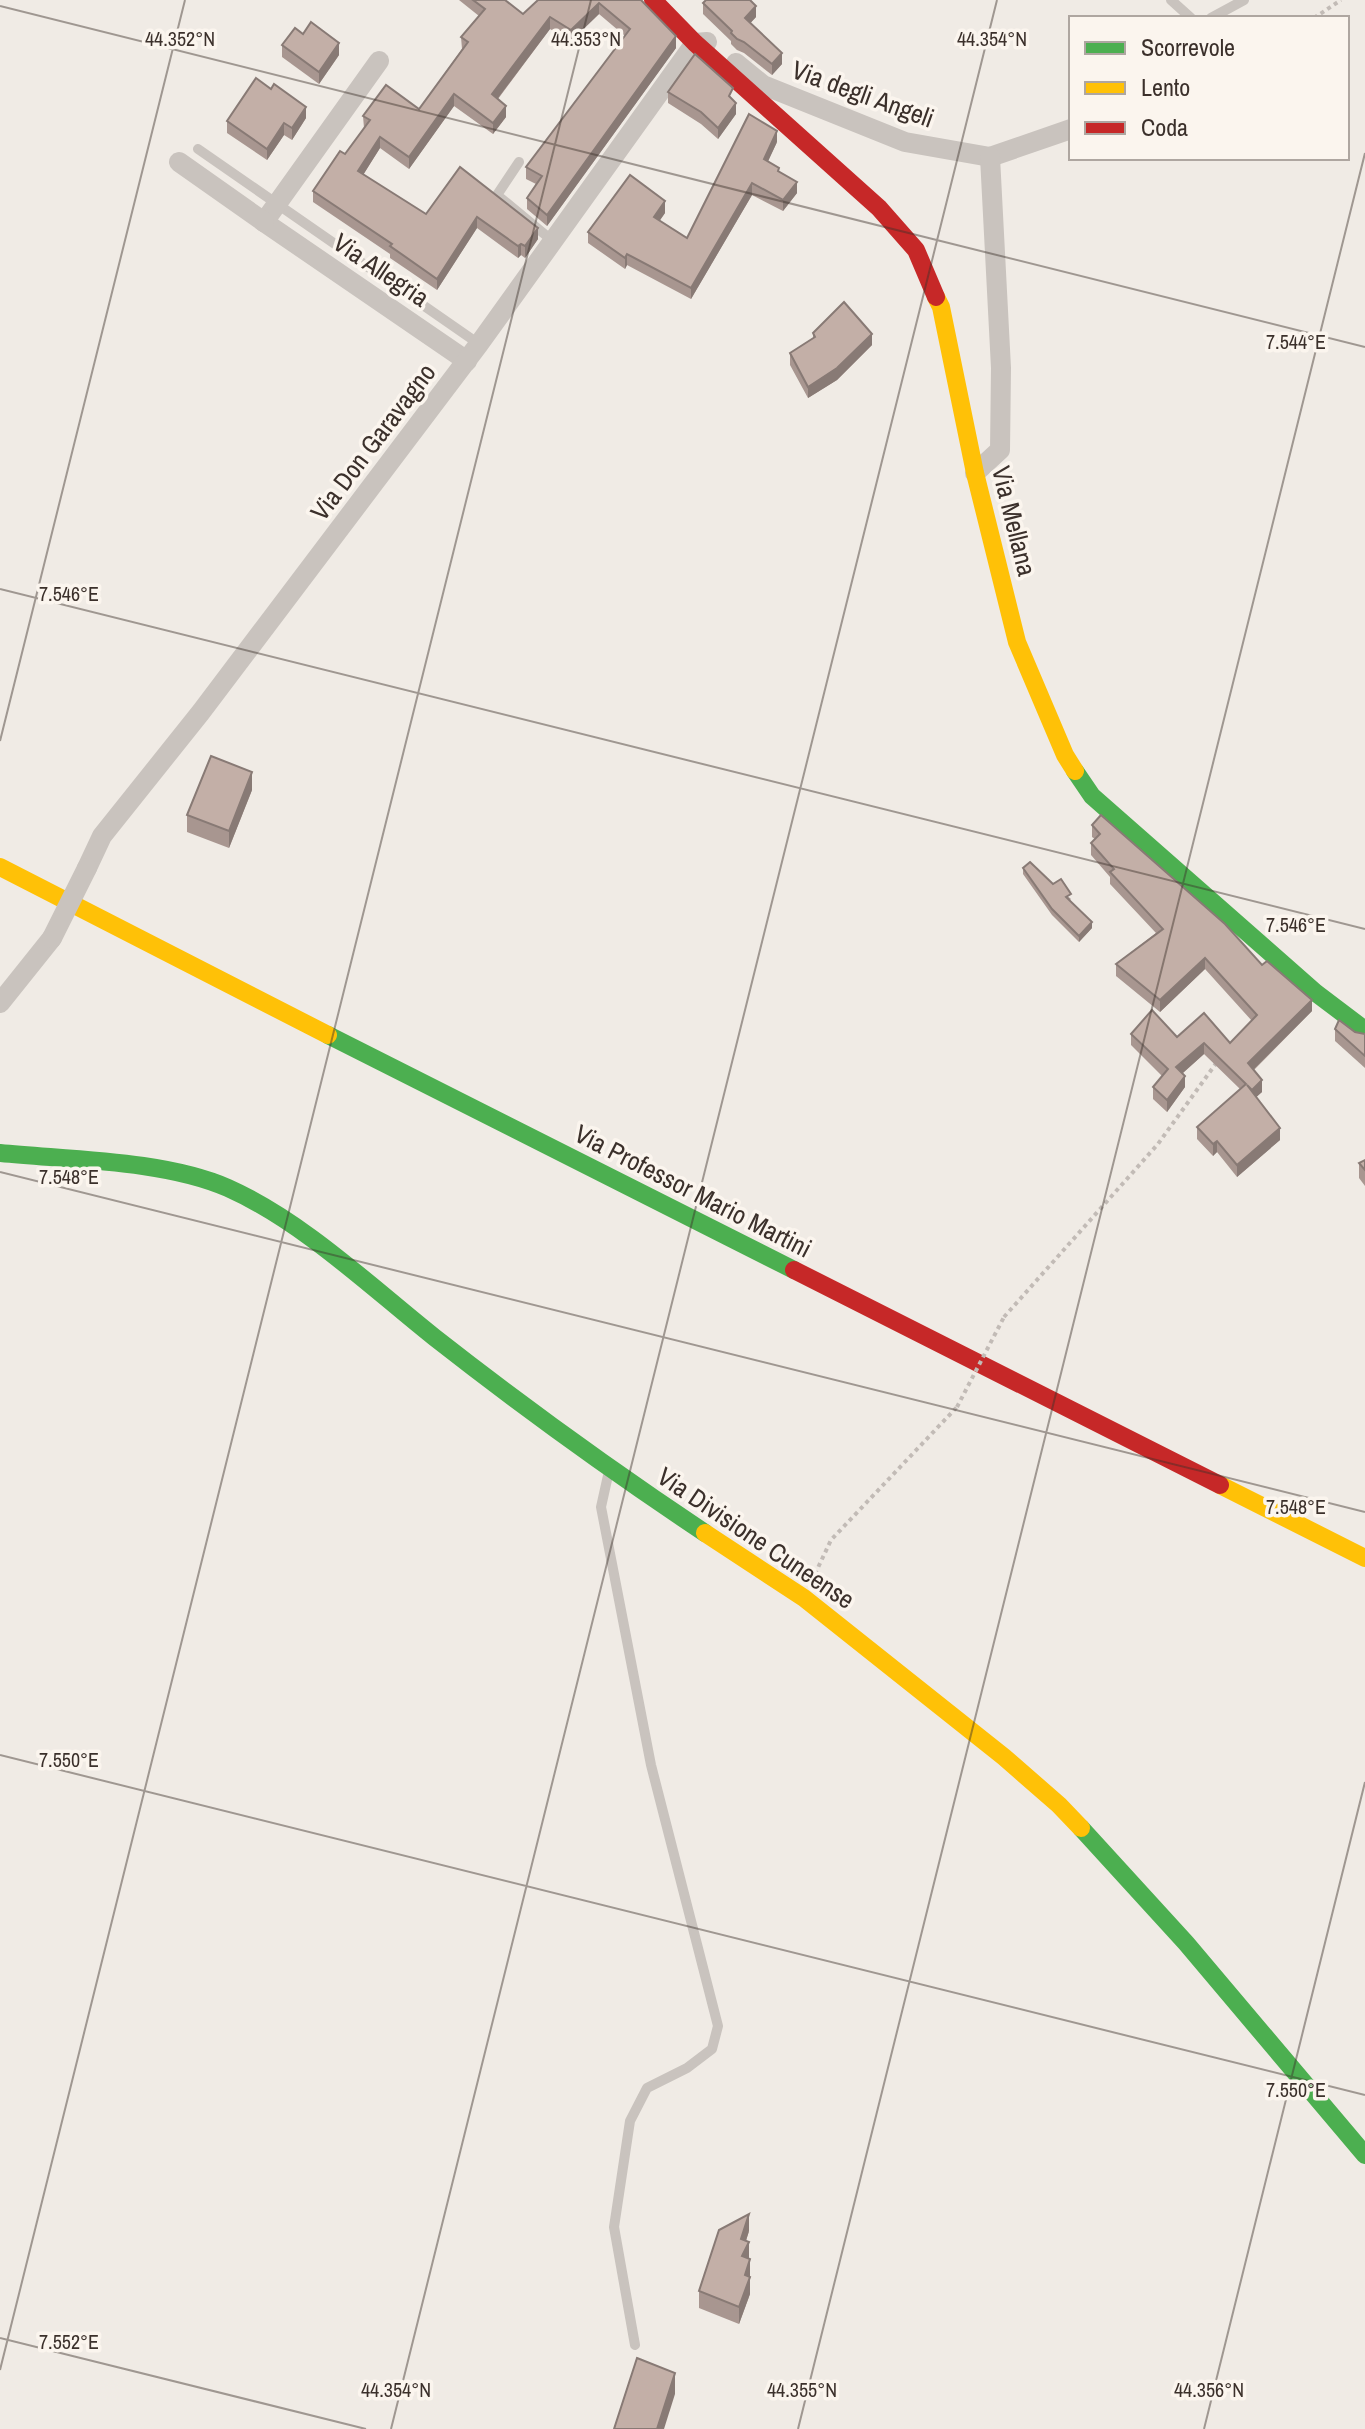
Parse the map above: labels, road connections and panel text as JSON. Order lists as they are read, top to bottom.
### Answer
{
  "streets": {
    "street": [
      "Via degli Angeli",
      "Via Allegria",
      "Via Don Garavagno",
      "Via Mellana",
      "Via Professor Mario Martini",
      "Via Divisione Cuneense"
    ]
  },
  "crossings": [
    ["Via degli Angeli", "Via Don Garavagno"],
    ["Via degli Angeli", "Via Mellana"],
    ["Via Allegria", "Via Don Garavagno"],
    ["Via Don Garavagno", "Via Mellana"]
  ],
  "legend": ["Scorrevole", "Lento", "Coda"],
  "coordinates": [
    "44.352°N",
    "44.353°N",
    "44.354°N",
    "7.544°E",
    "7.546°E",
    "7.548°E",
    "7.550°E",
    "7.552°E",
    "44.355°N",
    "44.356°N"
  ]
}
